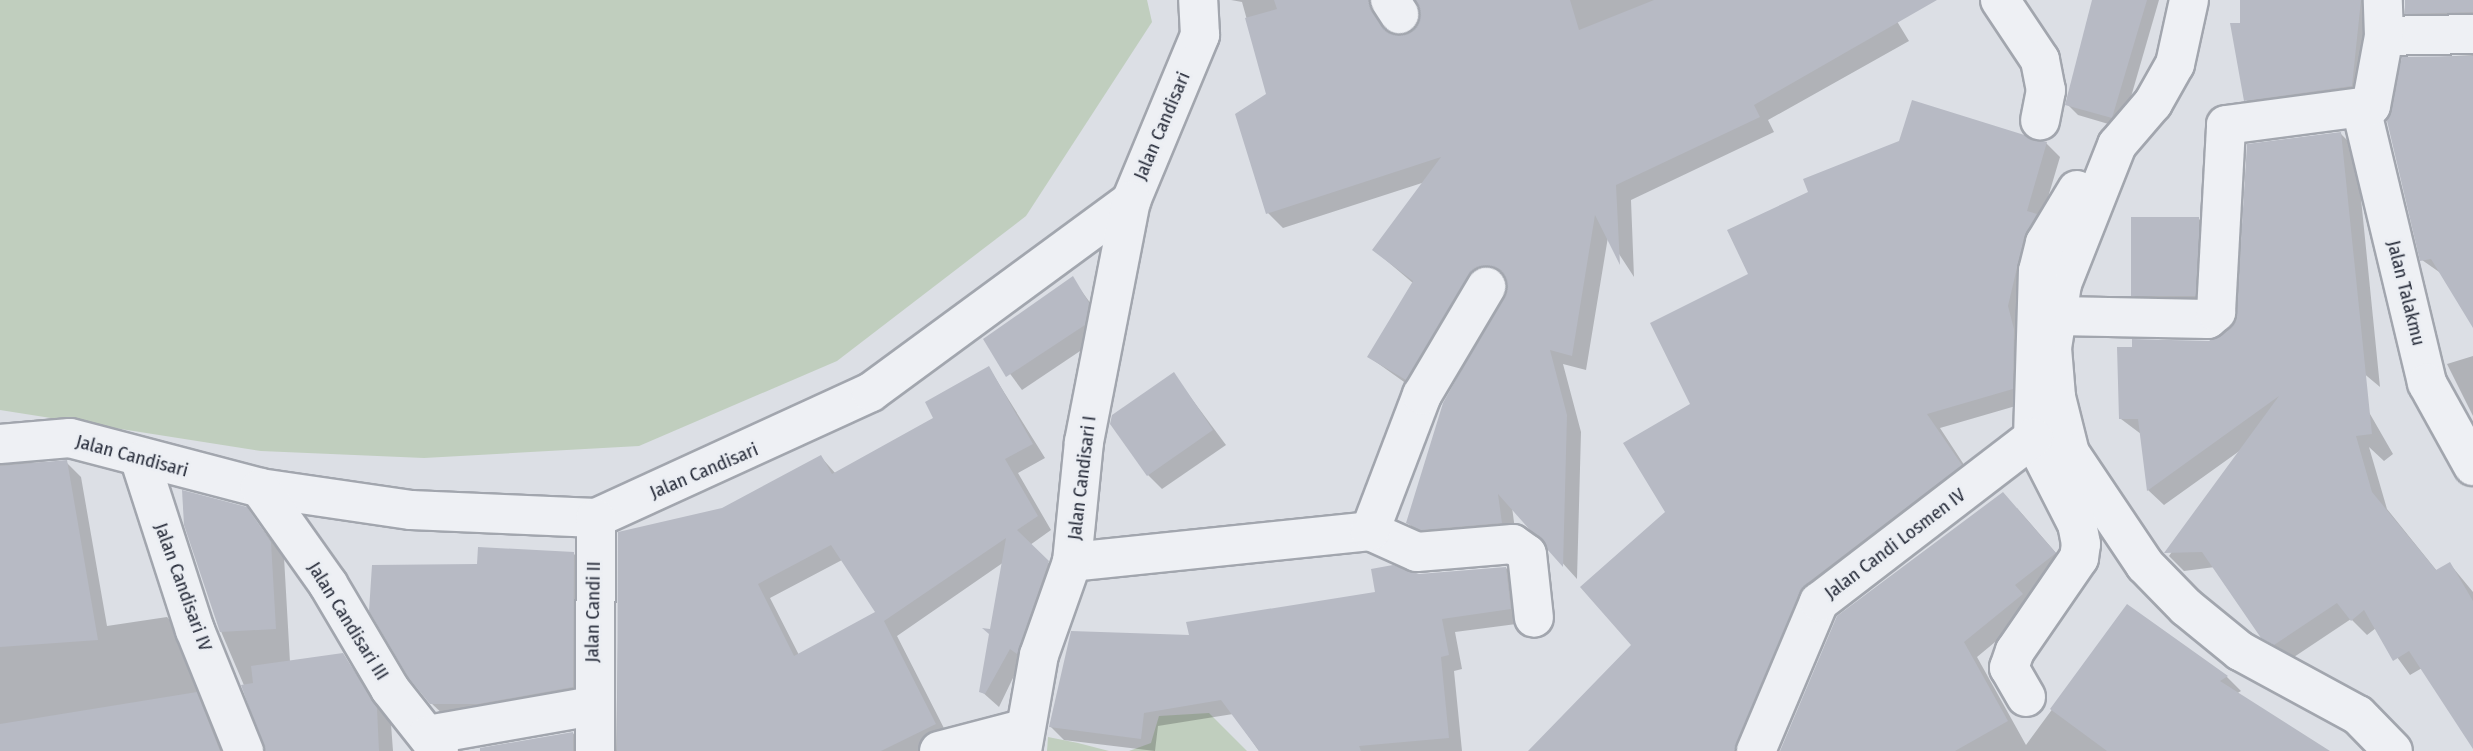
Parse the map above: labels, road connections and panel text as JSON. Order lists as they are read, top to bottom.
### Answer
{
  "streets": {
    "street": [
      "Jalan Candisari",
      "Jalan Talakmu",
      "Jalan Candisari I",
      "Jalan Candi Losmen IV",
      "Jalan Candisari IV",
      "Jalan Candi II",
      "Jalan Candisari III"
    ]
  },
  "crossings": [
    ["Jalan Candisari", "Jalan Candisari I"],
    ["Jalan Candisari", "Jalan Candisari IV"],
    ["Jalan Candisari", "Jalan Candi II"],
    ["Jalan Candisari", "Jalan Candisari III"]
  ]
}
